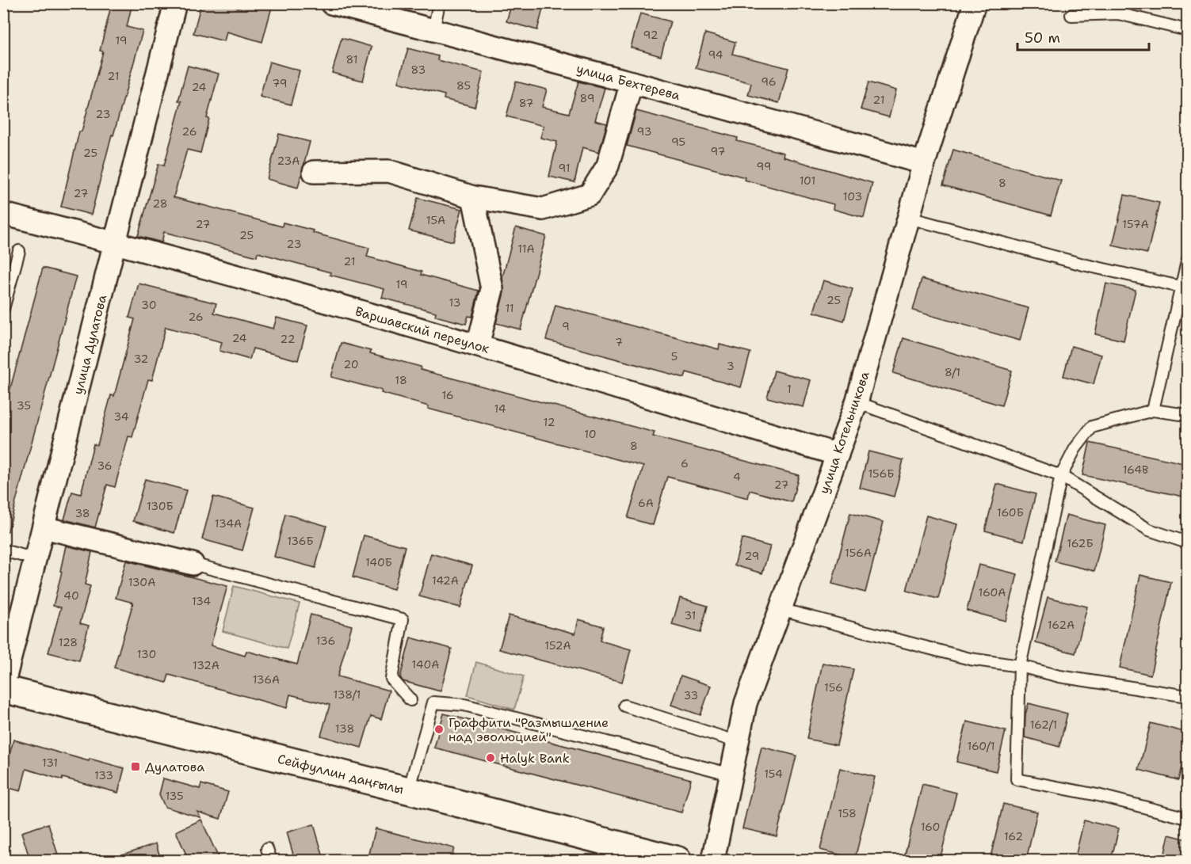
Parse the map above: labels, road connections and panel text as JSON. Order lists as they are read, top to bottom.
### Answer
{
  "streets": {
    "main road": ["Сейфуллин даңғылы"],
    "street": [
      "улица Бехтерева",
      "Варшавский переулок",
      "улица Дулатова",
      "улица Котельникова"
    ]
  },
  "crossings": [
    ["улица Бехтерева", "улица Котельникова"],
    ["Варшавский переулок", "улица Дулатова"],
    ["Варшавский переулок", "улица Котельникова"],
    ["улица Дулатова", "Сейфуллин даңғылы"]
  ],
  "places": {
    "other": ["Граффити \"Размышление над эволюцией\"", "Halyk Bank"],
    "transit": ["Дулатова"]
  },
  "house_numbers": [
    "92",
    "19",
    "94",
    "81",
    "83",
    "21",
    "96",
    "79",
    "85",
    "24",
    "89",
    "21",
    "87",
    "23",
    "26",
    "93",
    "95",
    "97",
    "25",
    "23А",
    "99",
    "91",
    "101",
    "8",
    "27",
    "103",
    "28",
    "15А",
    "27",
    "157А",
    "25",
    "23",
    "11А",
    "21",
    "19",
    "25",
    "13",
    "30",
    "11",
    "26",
    "9",
    "24",
    "22",
    "7",
    "5",
    "32",
    "20",
    "3",
    "8/1",
    "18",
    "1",
    "16",
    "35",
    "14",
    "34",
    "12",
    "10",
    "8",
    "6",
    "36",
    "164В",
    "156Б",
    "4",
    "27",
    "6А",
    "130Б",
    "160Б",
    "38",
    "134А",
    "136Б",
    "162Б",
    "156А",
    "29",
    "140Б",
    "142А",
    "130А",
    "160А",
    "40",
    "134",
    "31",
    "162А",
    "136",
    "128",
    "152А",
    "130",
    "140А",
    "132А",
    "136А",
    "156",
    "138/1",
    "33",
    "162/1",
    "138",
    "160/1",
    "131",
    "154",
    "133",
    "135",
    "158",
    "160",
    "162"
  ],
  "scale_bar": "50 m"
}
